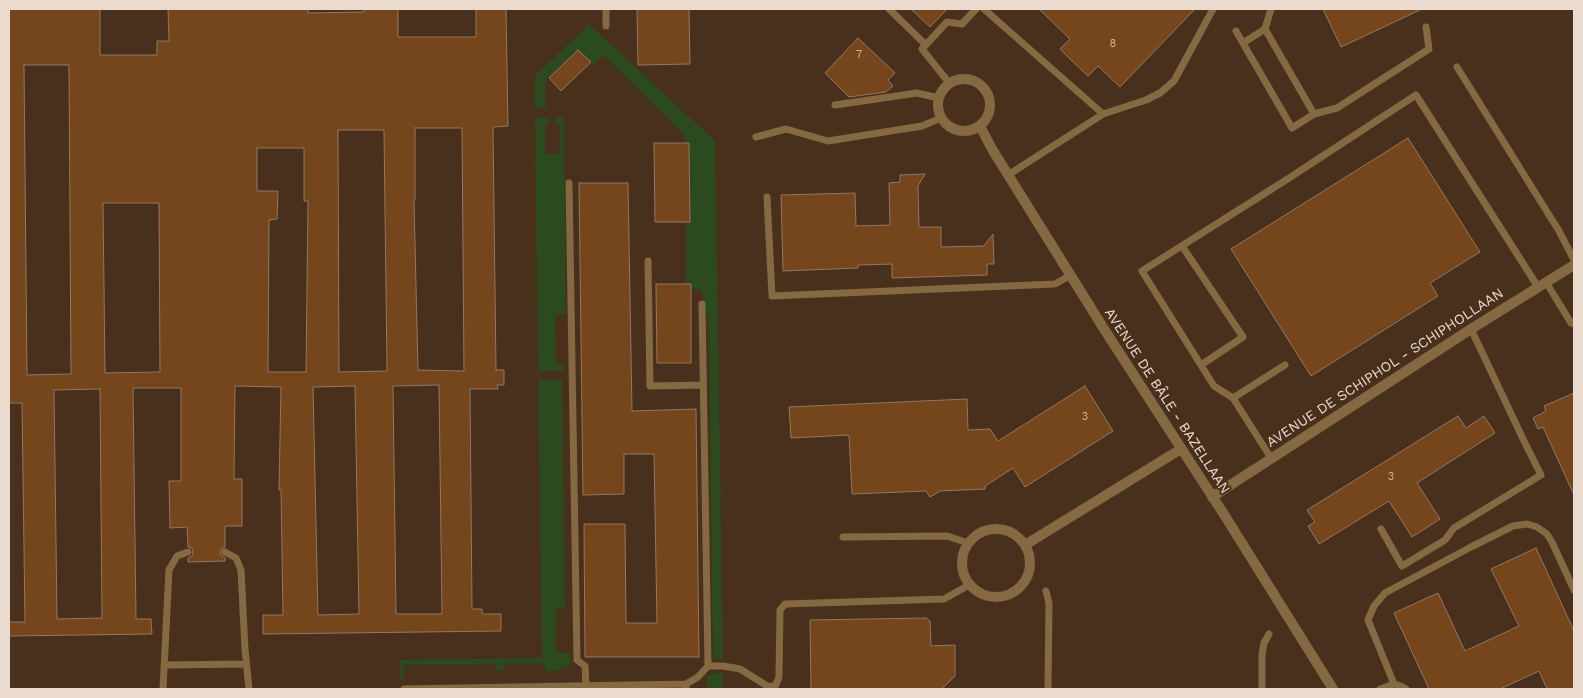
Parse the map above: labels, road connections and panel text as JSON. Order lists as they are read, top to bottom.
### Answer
{
  "streets": {
    "street": ["AVENUE DE SCHIPHOL - SCHIPHOLLAAN", "AVENUE DE BÂLE - BAZELLAAN"]
  },
  "crossings": [
    ["AVENUE DE SCHIPHOL - SCHIPHOLLAAN", "AVENUE DE BÂLE - BAZELLAAN"]
  ],
  "house_numbers": [
    "8",
    "7",
    "3",
    "3"
  ]
}
